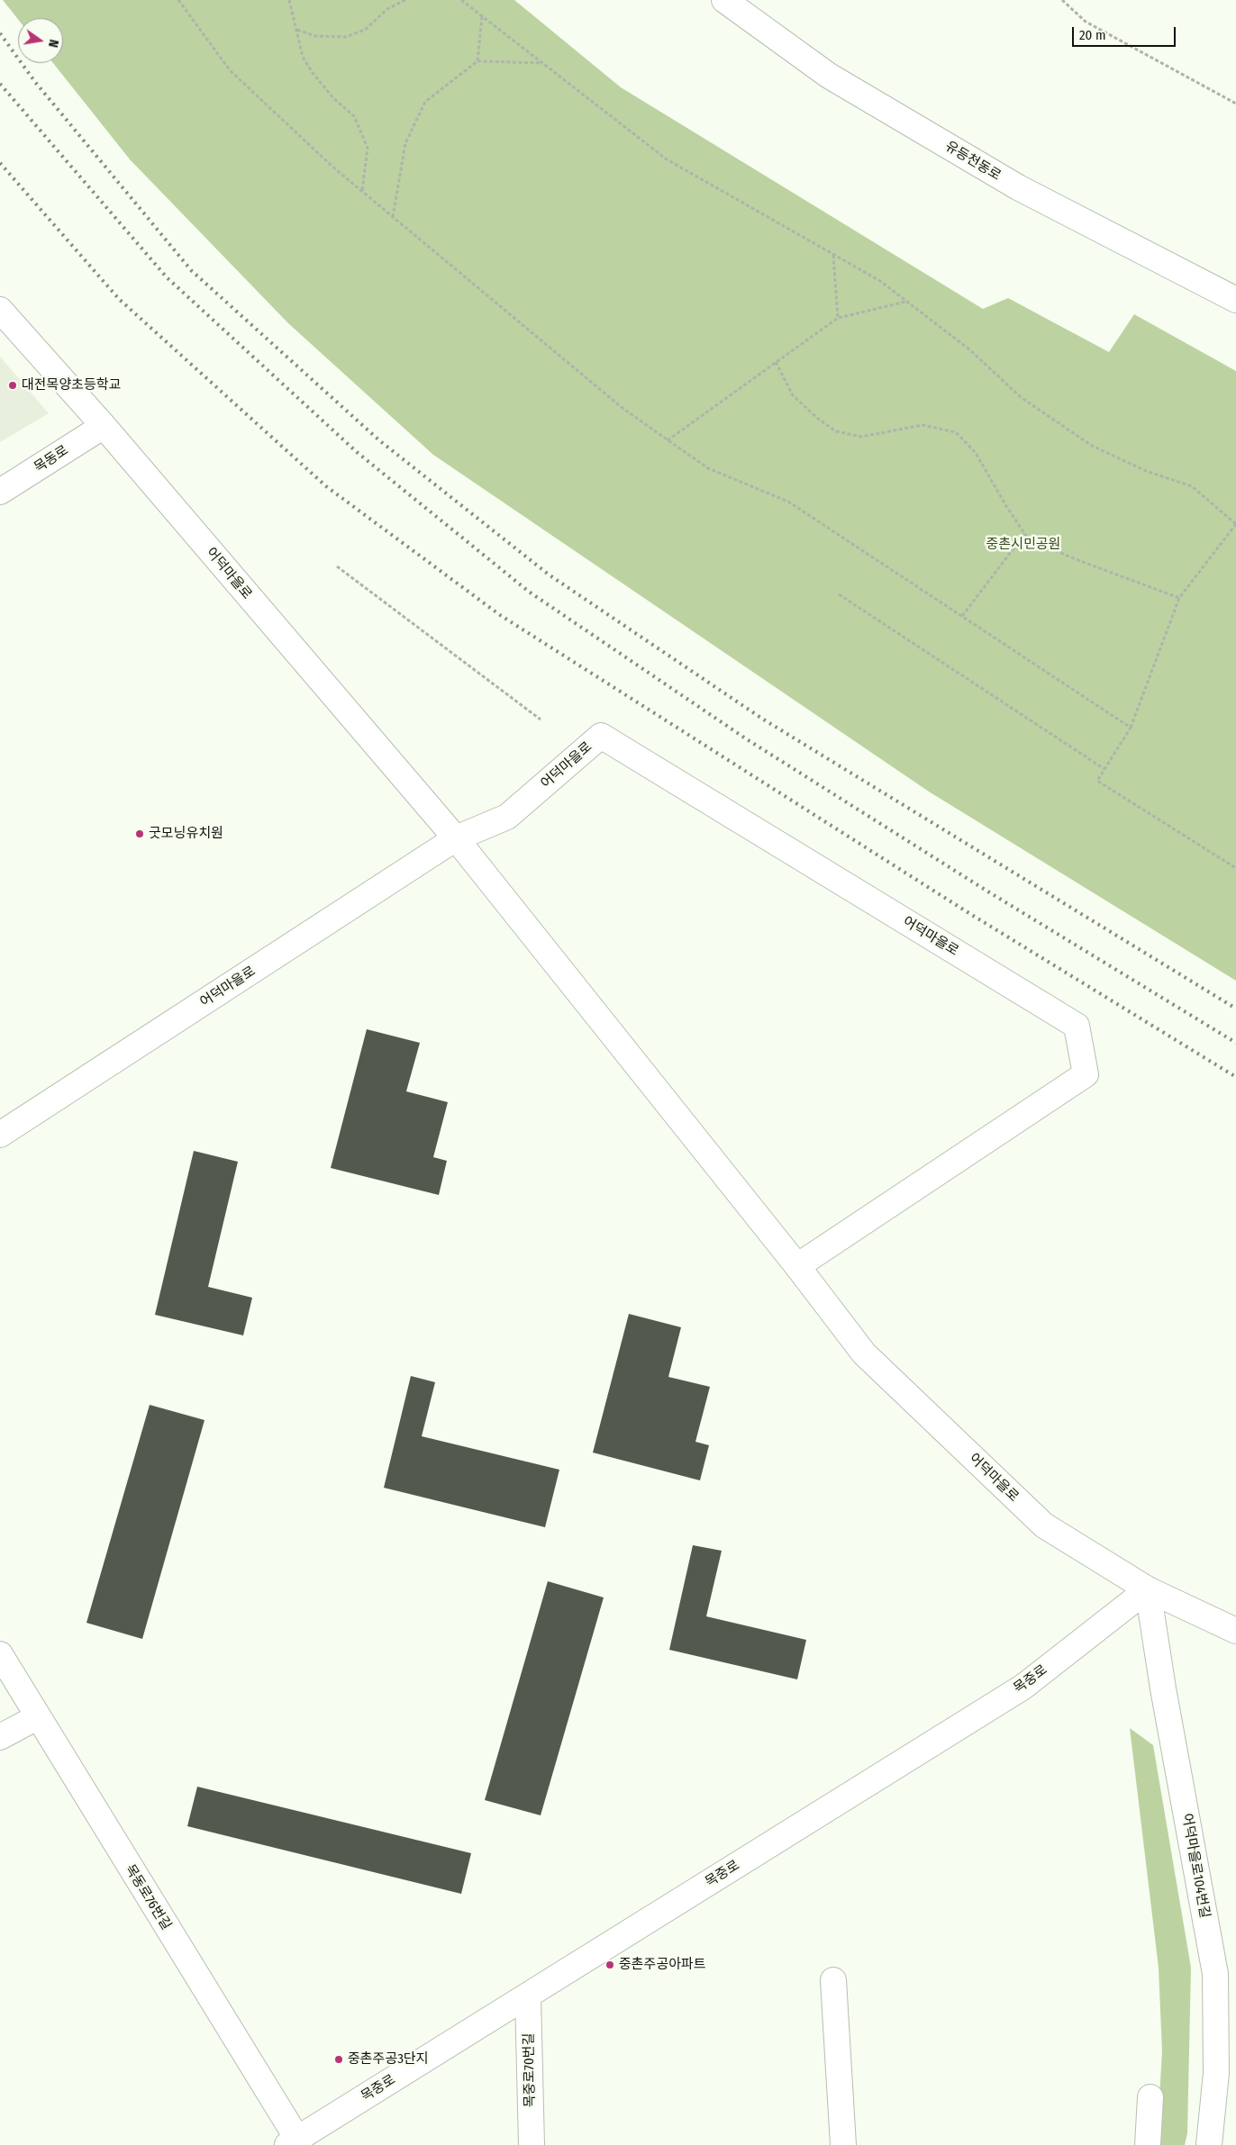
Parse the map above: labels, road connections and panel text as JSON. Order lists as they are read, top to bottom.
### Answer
{
  "streets": {
    "street": [
      "유등천동로",
      "목동로",
      "어덕마을로",
      "목중로",
      "어덕마을로104번길",
      "목동로76번길",
      "목중로70번길"
    ]
  },
  "crossings": [
    ["목동로", "어덕마을로"],
    ["어덕마을로", "목중로"],
    ["어덕마을로", "어덕마을로104번길"],
    ["목중로", "어덕마을로104번길"],
    ["목중로", "목동로76번길"],
    ["목중로", "목중로70번길"]
  ],
  "parks": ["중촌시민공원"],
  "places": [
    "대전목양초등학교",
    "굿모닝유치원",
    "중촌주공아파트",
    "중촌주공3단지"
  ],
  "scale_bar": "20 m",
  "north": "right"
}
